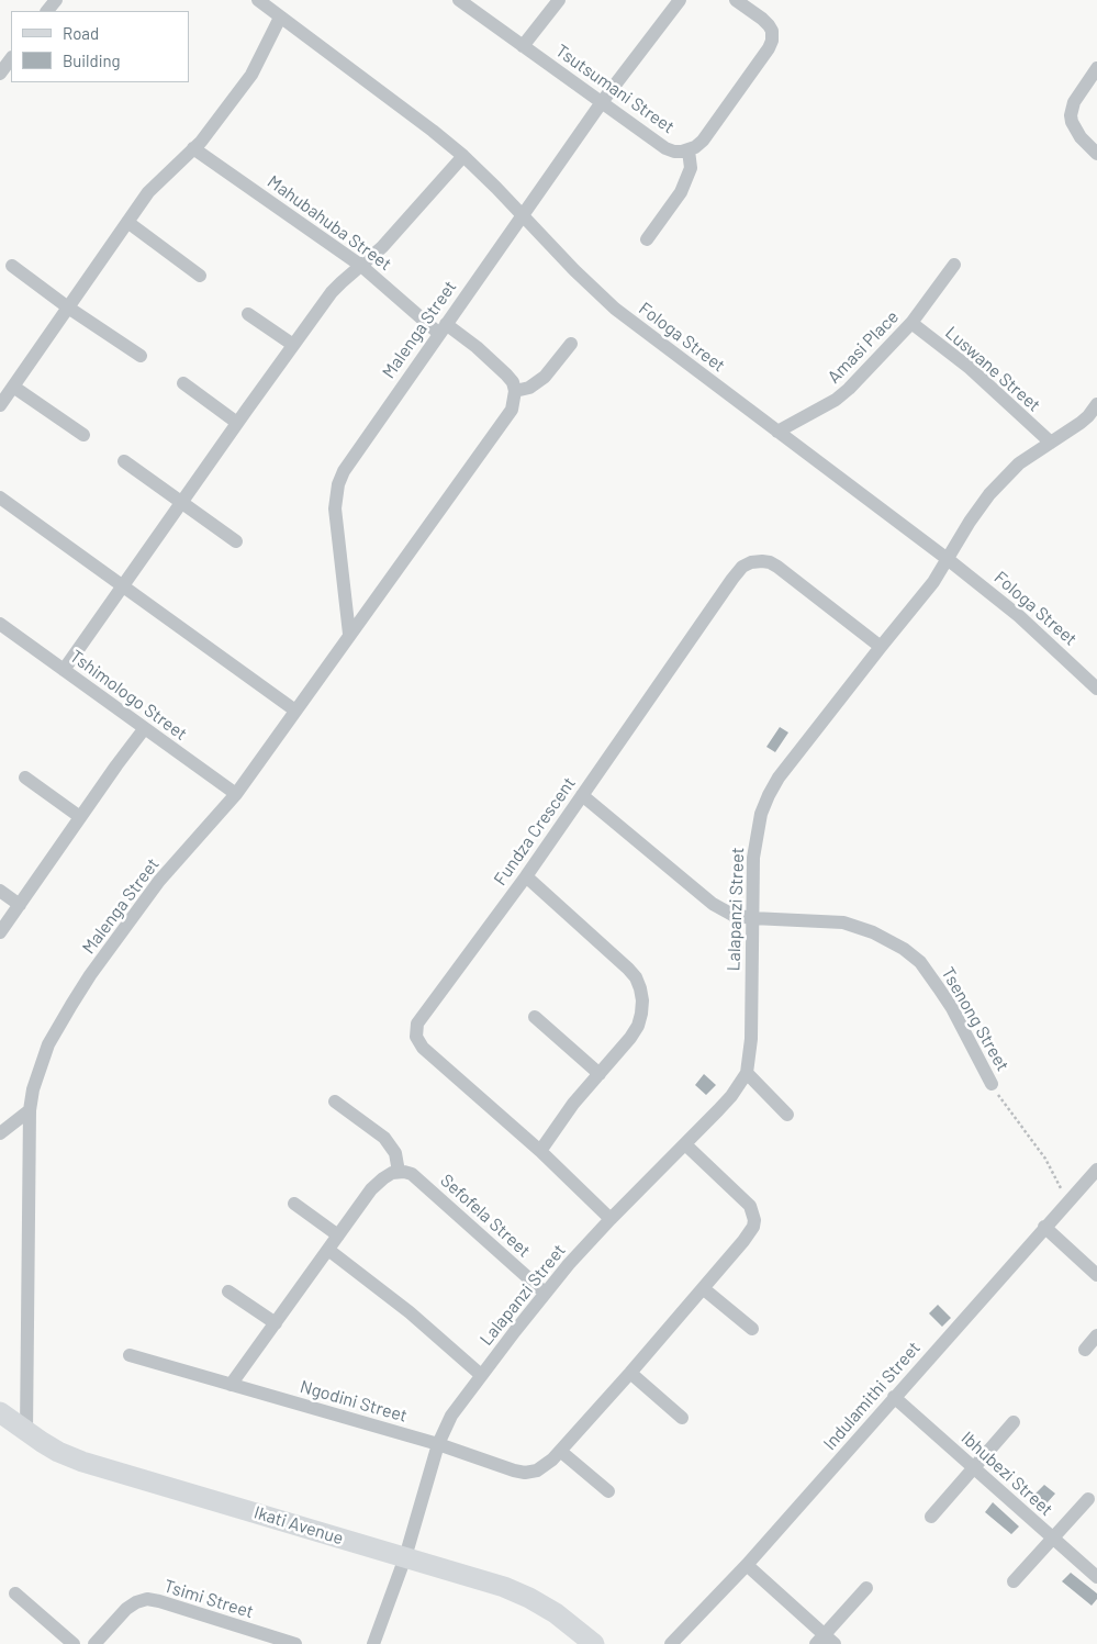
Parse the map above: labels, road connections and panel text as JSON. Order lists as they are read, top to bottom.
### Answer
{
  "streets": {
    "street": [
      "Tsutsumani Street",
      "Mahubahuba Street",
      "Malenga Street",
      "Fologa Street",
      "Amasi Place",
      "Luswane Street",
      "Tshimologo Street",
      "Fundza Crescent",
      "Lalapanzi Street",
      "Tsenong Street",
      "Sefofela Street",
      "Indulamithi Street",
      "Ngodini Street",
      "Ibhubezi Street",
      "Ikati Avenue",
      "Tsimi Street"
    ]
  },
  "crossings": [
    ["Tsutsumani Street", "Malenga Street"],
    ["Mahubahuba Street", "Malenga Street"],
    ["Malenga Street", "Fologa Street"],
    ["Malenga Street", "Tshimologo Street"],
    ["Malenga Street", "Ikati Avenue"],
    ["Fologa Street", "Amasi Place"],
    ["Fologa Street", "Lalapanzi Street"],
    ["Amasi Place", "Luswane Street"],
    ["Luswane Street", "Lalapanzi Street"],
    ["Fundza Crescent", "Lalapanzi Street"],
    ["Fundza Crescent", "Tsenong Street"],
    ["Lalapanzi Street", "Tsenong Street"],
    ["Lalapanzi Street", "Sefofela Street"],
    ["Lalapanzi Street", "Ngodini Street"],
    ["Lalapanzi Street", "Ikati Avenue"],
    ["Tsenong Street", "Indulamithi Street"],
    ["Indulamithi Street", "Ibhubezi Street"]
  ],
  "legend": ["Road", "Building"]
}
